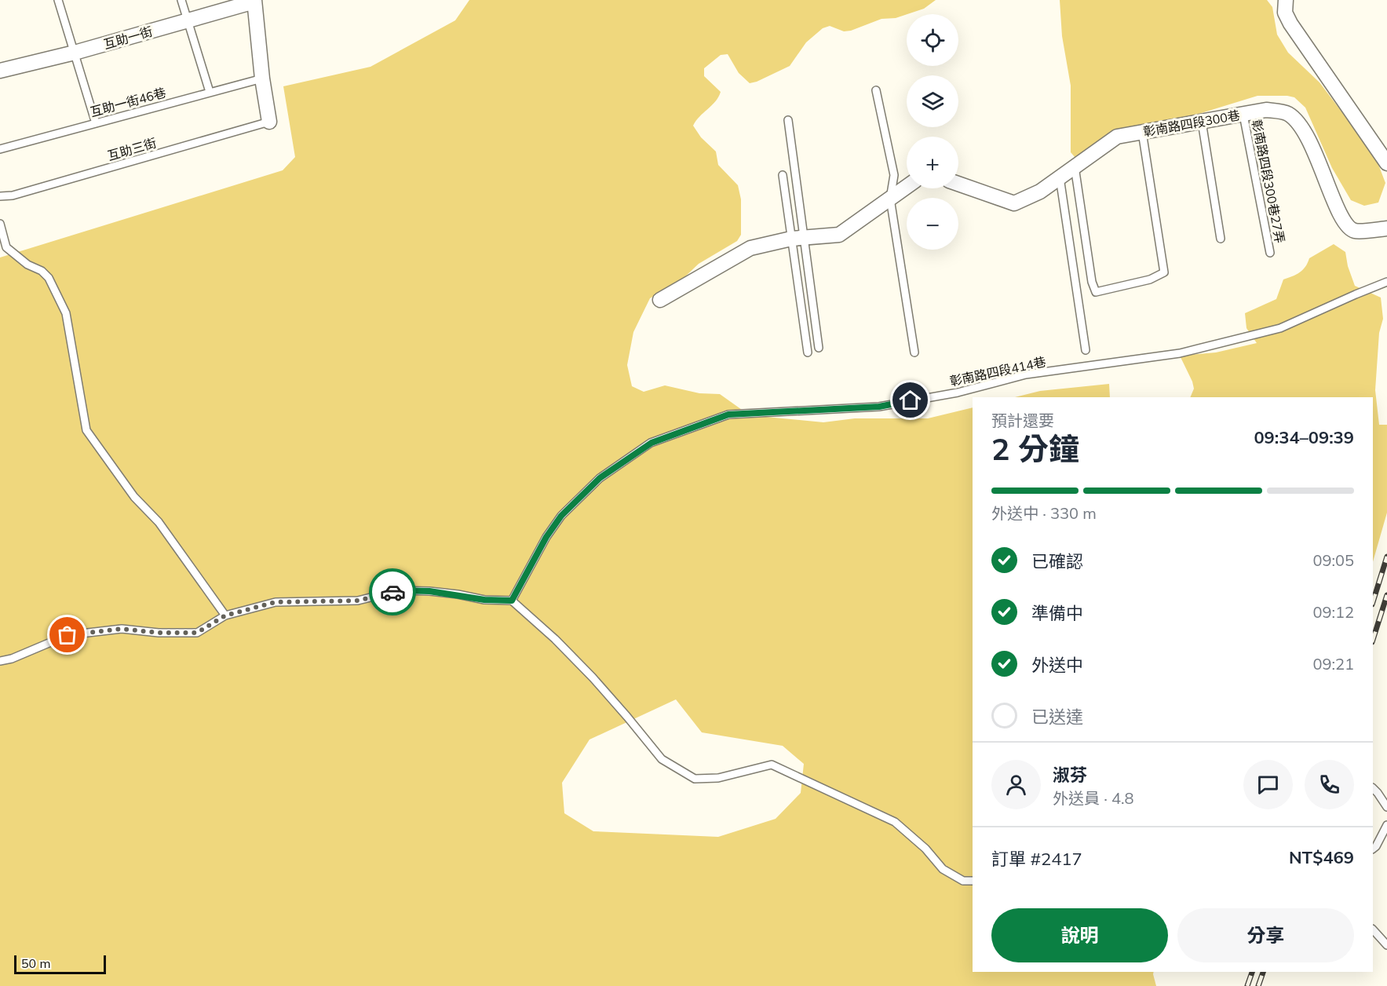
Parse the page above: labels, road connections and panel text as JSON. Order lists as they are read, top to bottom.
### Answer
{
  "streets": {
    "street": ["互助一街", "彰南路四段300巷"],
    "lane": [
      "互助一街46巷",
      "互助三街",
      "彰南路四段300巷27弄",
      "彰南路四段414巷"
    ]
  },
  "crossings": [
    ["彰南路四段300巷", "彰南路四段300巷27弄"]
  ],
  "scale_bar": "50 m",
  "page": {
    "map_buttons": ["+", "−"],
    "heading": ["2 分鐘", "預計還要", "09:34–09:39"],
    "panel": [
      "淑芬",
      "外送員 · 4.8",
      "訂單 #2417",
      "NT$469"
    ],
    "bar": "外送中 · 330 m",
    "list": [
      ["已確認", "09:05"],
      ["準備中", "09:12"],
      ["外送中", "09:21"],
      "已送達"
    ],
    "buttons": ["說明", "分享"],
    "scale": "50 m"
  }
}
